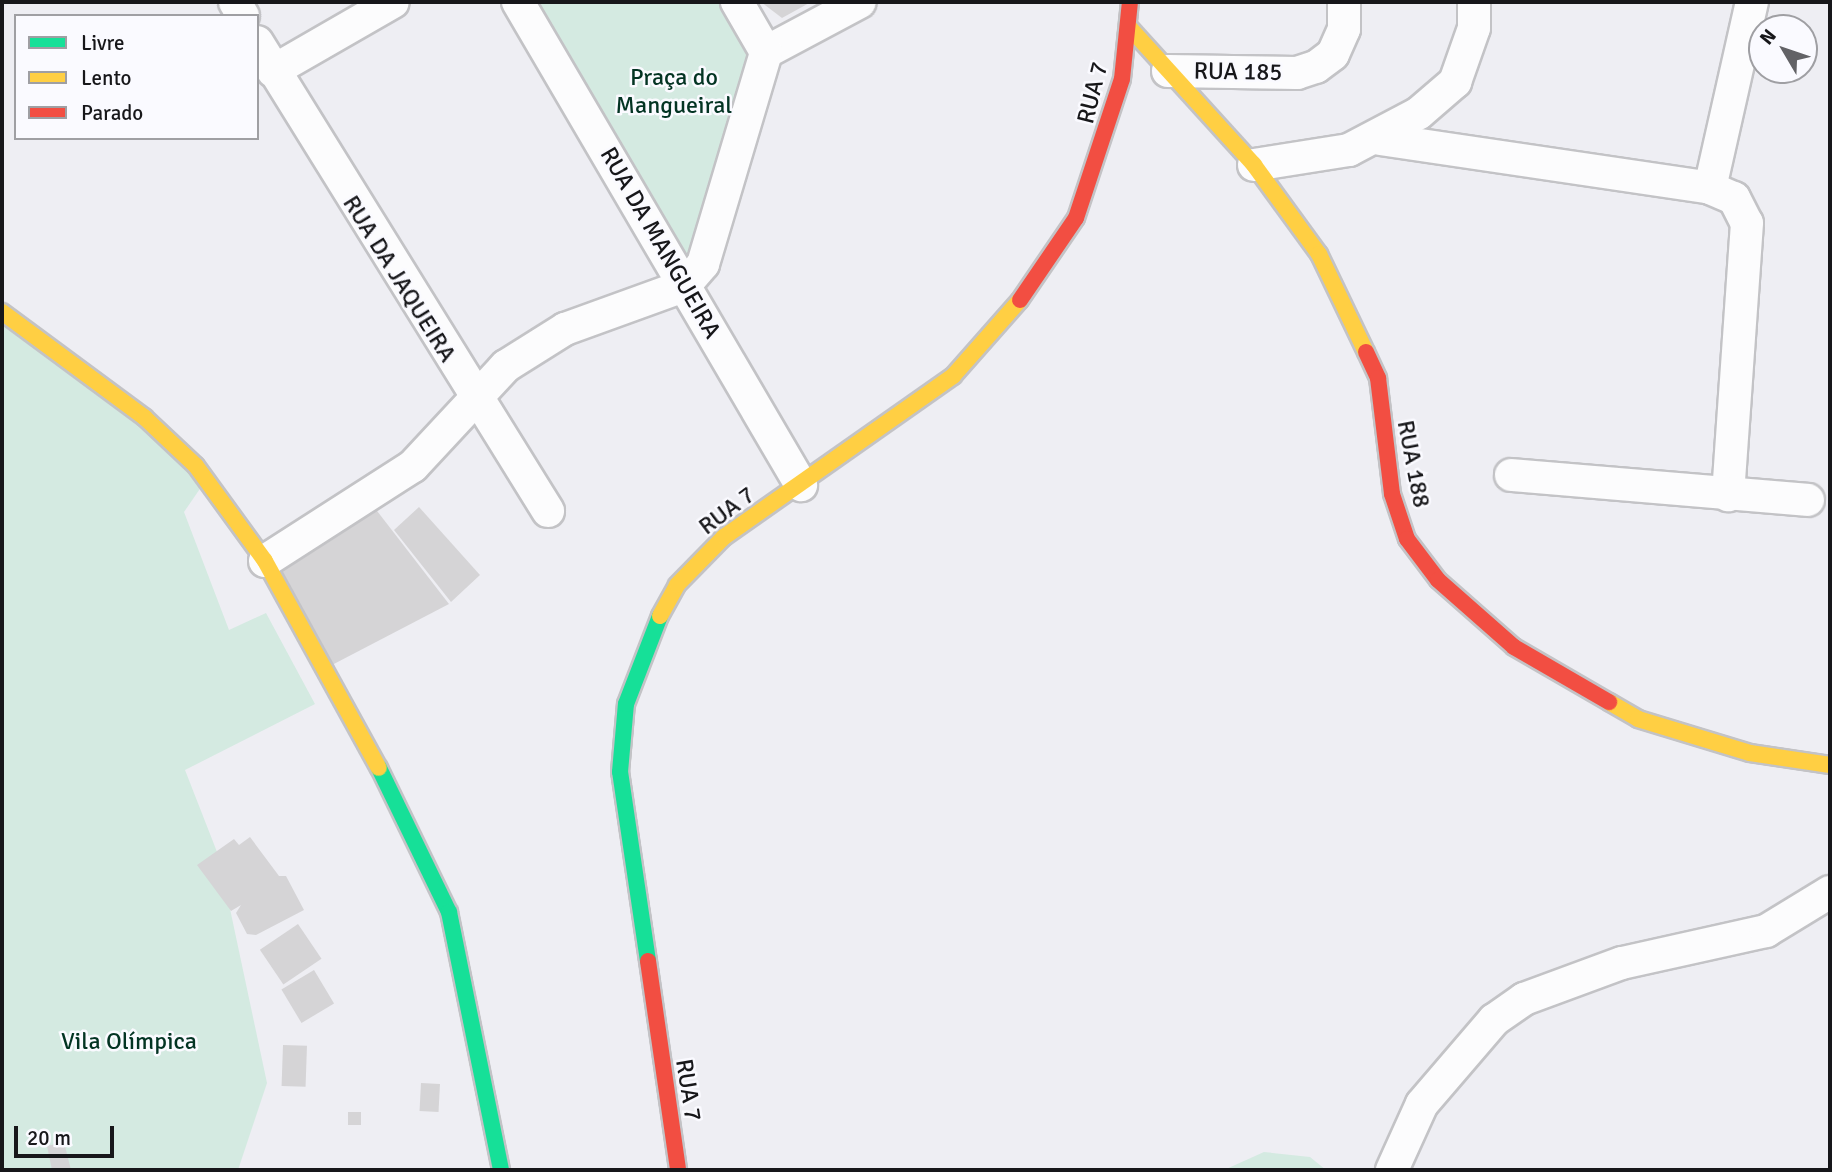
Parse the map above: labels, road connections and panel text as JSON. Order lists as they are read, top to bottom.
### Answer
{
  "streets": {
    "street": [
      "RUA 185",
      "RUA 7",
      "RUA DA MANGUEIRA",
      "RUA DA JAQUEIRA",
      "RUA 188"
    ]
  },
  "crossings": [
    ["RUA 185", "RUA 188"],
    ["RUA 7", "RUA DA MANGUEIRA"],
    ["RUA 7", "RUA 188"]
  ],
  "parks": ["Praça do Mangueiral", "Vila Olímpica"],
  "legend": ["Livre", "Lento", "Parado"],
  "scale_bar": "20 m",
  "north": "top left"
}
